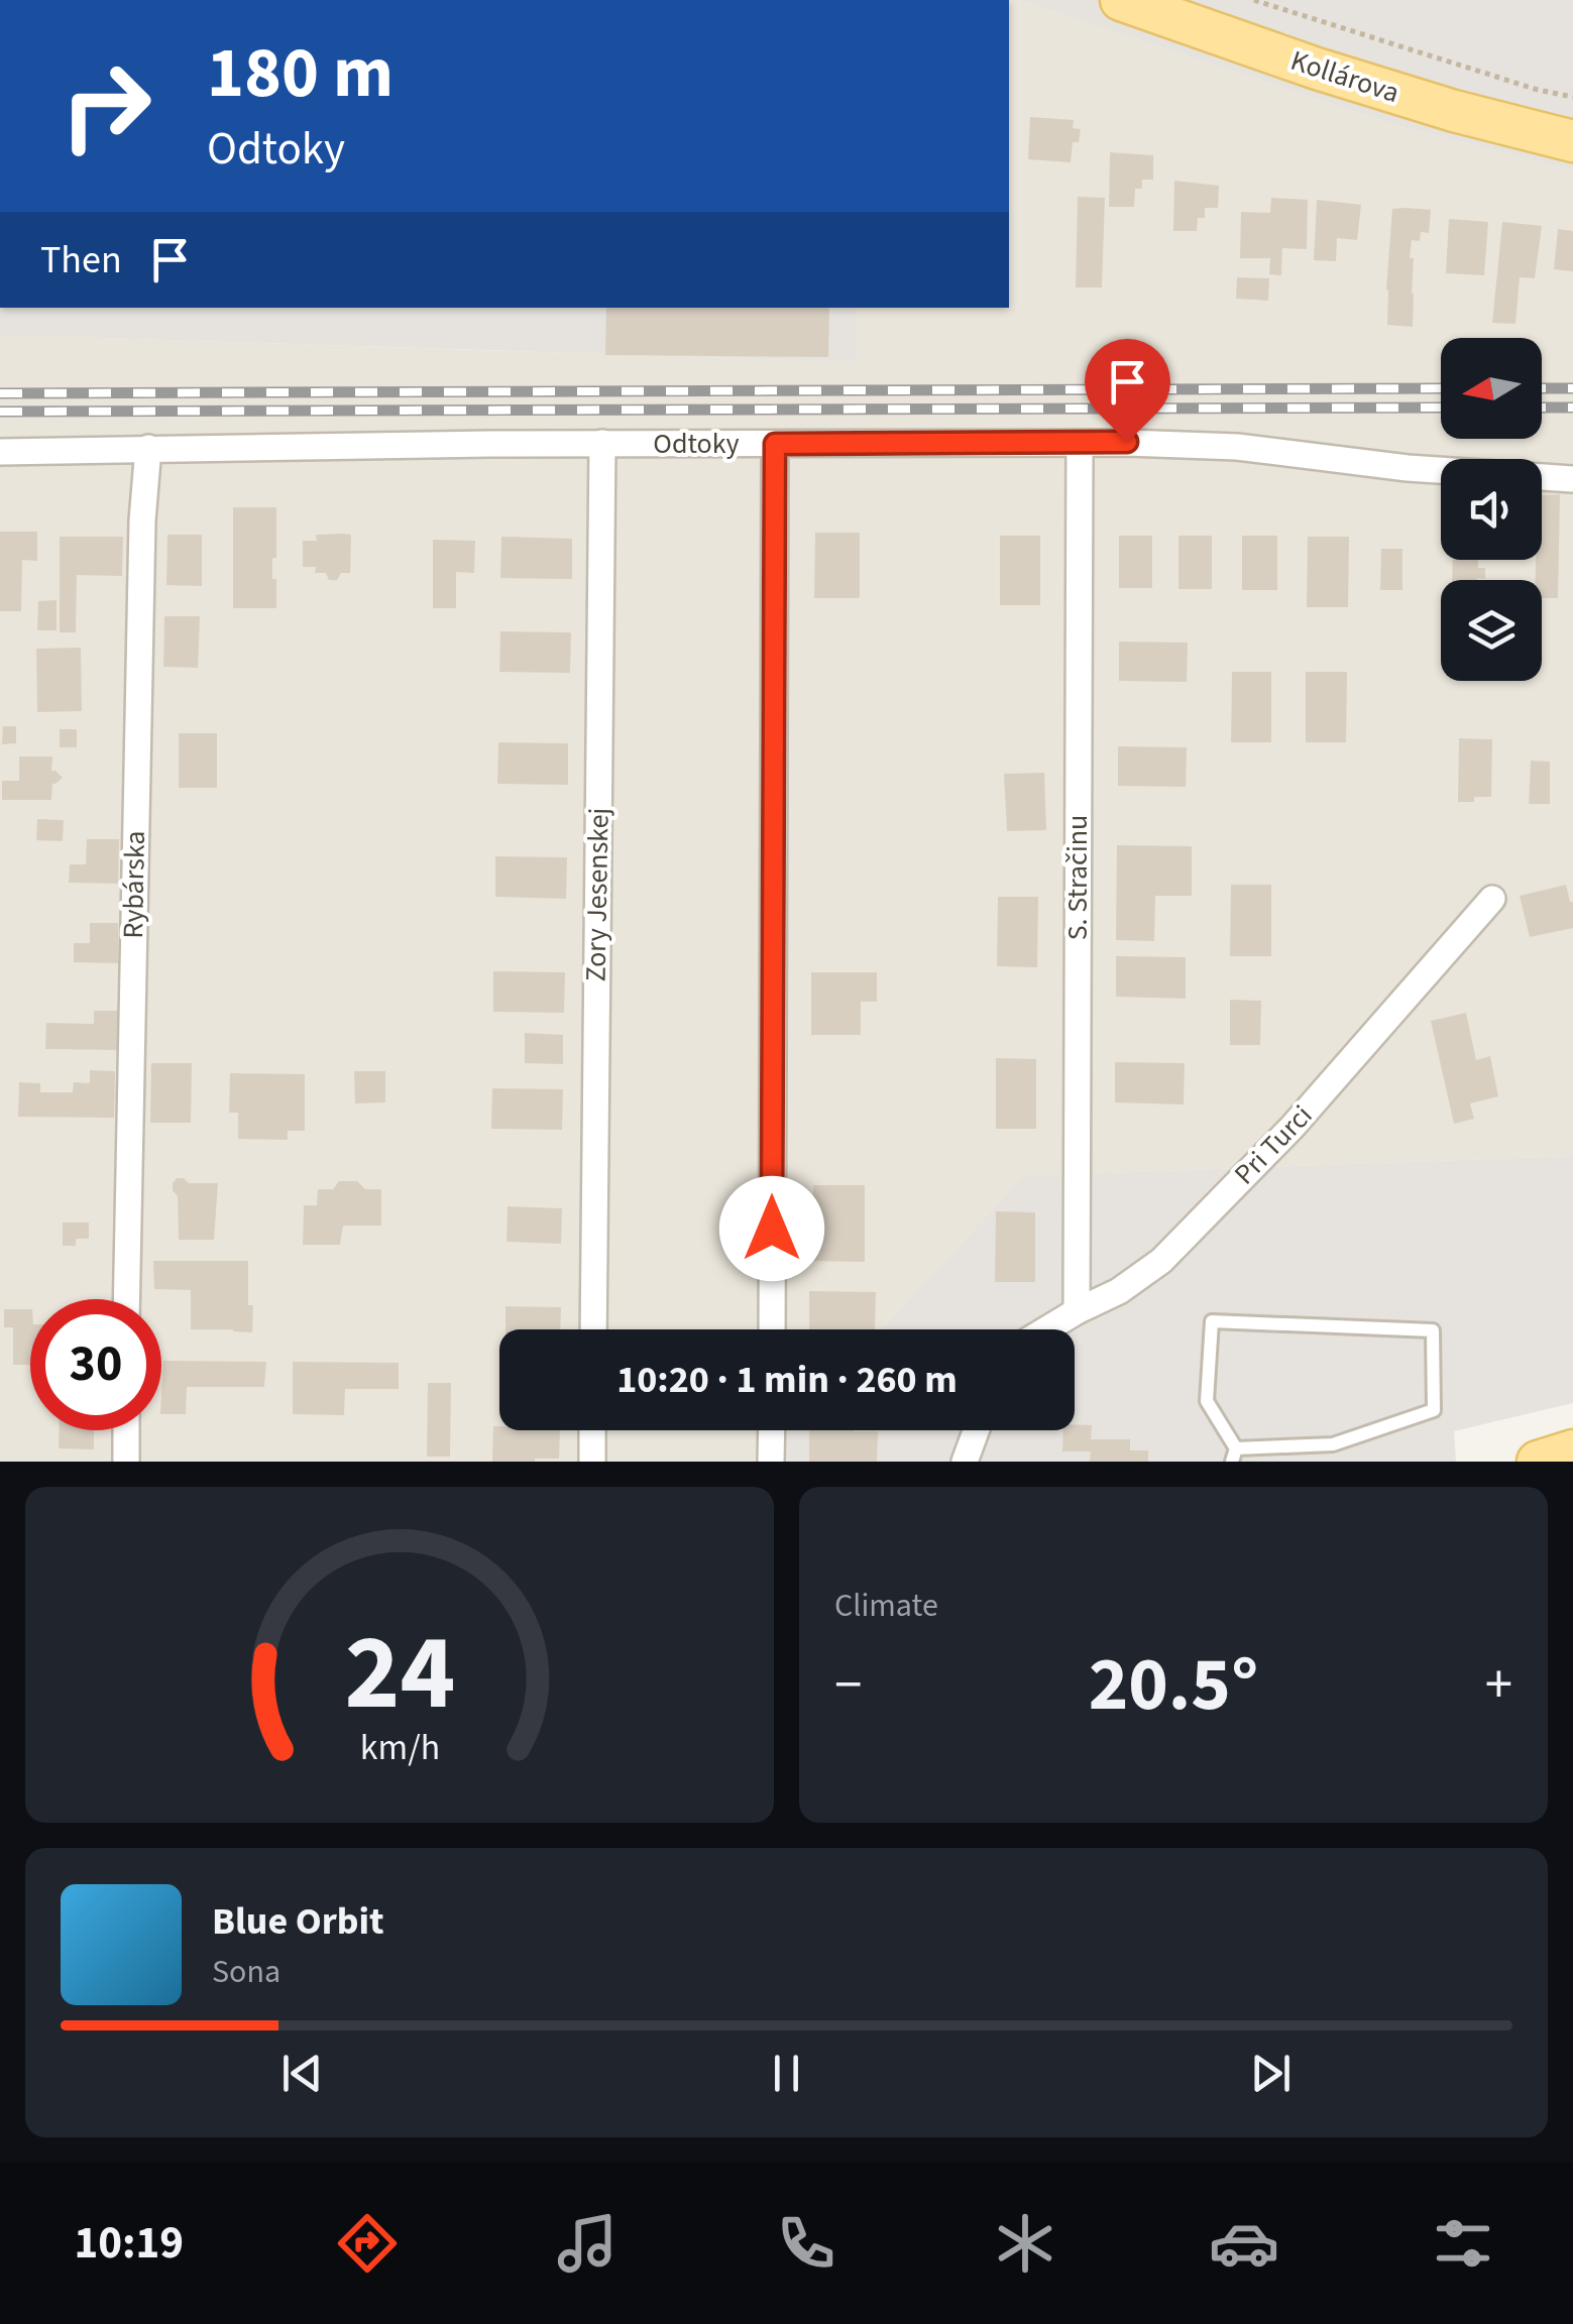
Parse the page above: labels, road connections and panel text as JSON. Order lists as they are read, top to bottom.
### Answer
{
  "streets": {
    "main road": ["Kollárova"],
    "street": [
      "Odtoky",
      "S. Stračinu",
      "Rybárska",
      "Zory Jesenskej",
      "Pri Turci"
    ]
  },
  "crossings": [
    ["Odtoky", "S. Stračinu"],
    ["Odtoky", "Rybárska"],
    ["Odtoky", "Zory Jesenskej"],
    ["S. Stračinu", "Pri Turci"]
  ],
  "north": "left",
  "page": {
    "turn": ["180 m", "Odtoky"],
    "then": "Then",
    "limit": "30",
    "trip": "10:20 · 1 min · 260 m",
    "tile": "Climate",
    "heat": ["−", "20.5°", "+"],
    "song": ["Blue Orbit", "Sona"],
    "tabs": "10:19",
    "gauge": ["24", "km/h"]
  }
}
